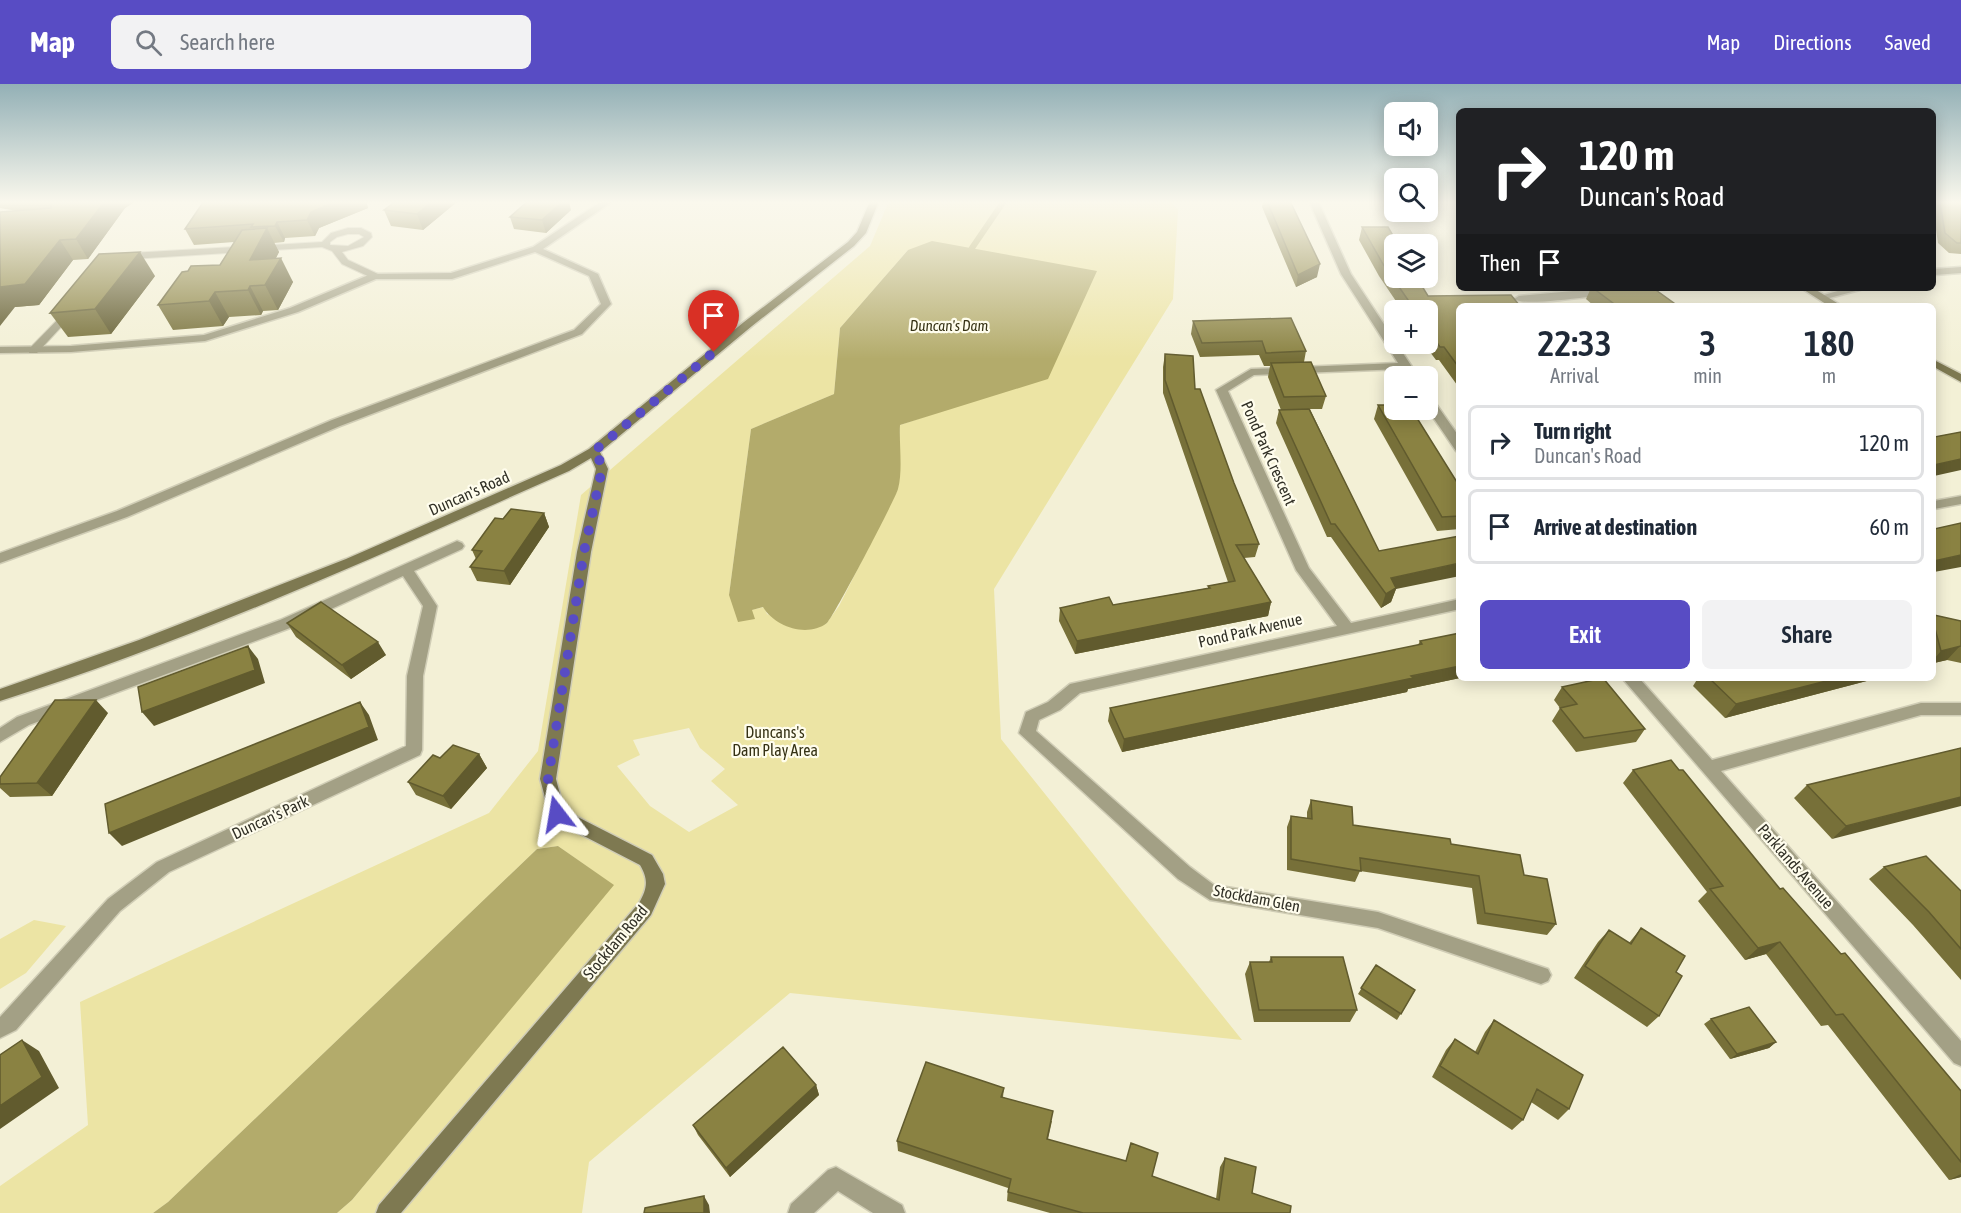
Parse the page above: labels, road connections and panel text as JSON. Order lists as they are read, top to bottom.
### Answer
{
  "streets": {
    "street": [
      "Pond Park Crescent",
      "Duncan's Road",
      "Pond Park Avenue",
      "Duncan's Park",
      "Parklands Avenue",
      "Stockdam Glen",
      "Stockdam Road"
    ]
  },
  "crossings": [
    ["Pond Park Crescent", "Pond Park Avenue"],
    ["Duncan's Road", "Stockdam Road"],
    ["Pond Park Avenue", "Stockdam Glen"]
  ],
  "water": ["Duncan's Dam"],
  "parks": ["Duncans's Dam Play Area"],
  "page": {
    "header": "Map",
    "search": "Search here",
    "nav": ["Map", "Directions", "Saved"],
    "map_buttons": ["+", "−"],
    "turn": ["120 m", "Duncan's Road"],
    "then": "Then",
    "eta": [
      "22:33",
      "Arrival",
      "3",
      "min",
      "180",
      "m"
    ],
    "list": [
      {
        "name": "Turn right",
        "note": "Duncan's Road",
        "value": "120 m"
      },
      {
        "name": "Arrive at destination",
        "value": "60 m"
      }
    ],
    "buttons": ["Exit", "Share"]
  }
}
